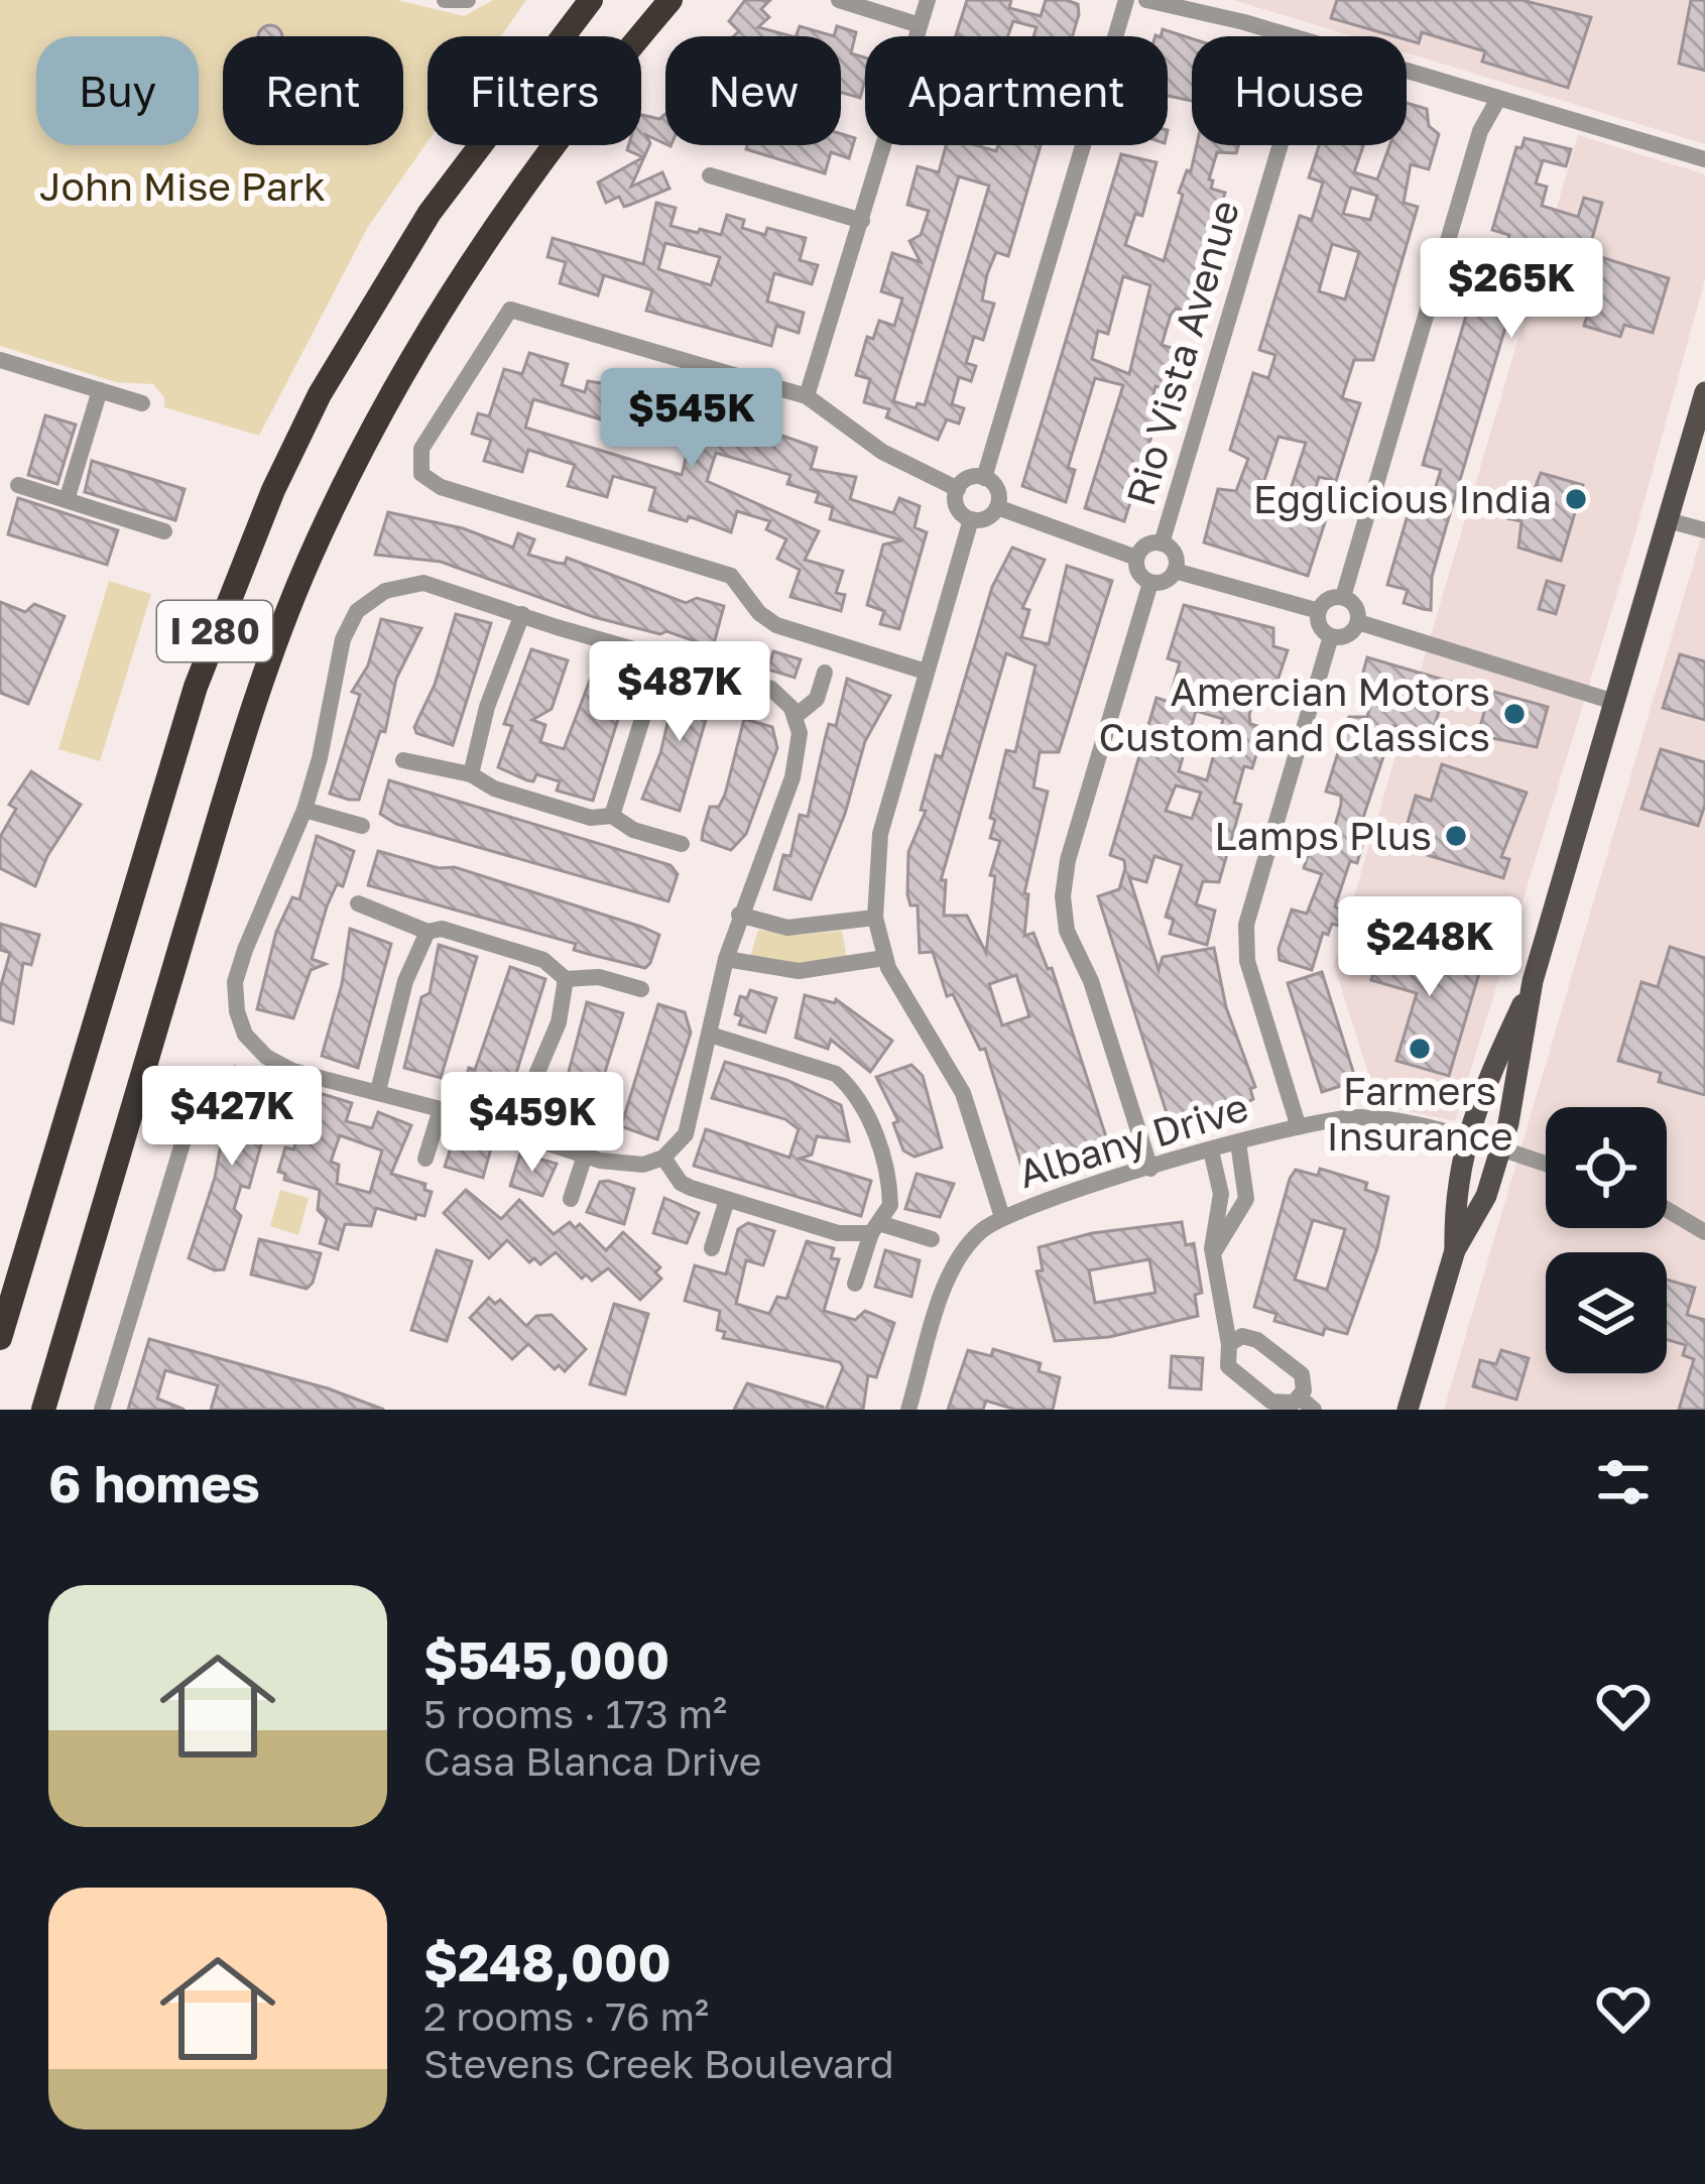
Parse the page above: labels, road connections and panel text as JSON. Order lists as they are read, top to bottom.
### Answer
{
  "streets": {
    "highway": ["I 280"],
    "street": ["Rio Vista Avenue", "Albany Drive"]
  },
  "parks": ["John Mise Park"],
  "places": [
    "Egglicious India",
    "Amercian Motors Custom and Classics",
    "Lamps Plus",
    "Farmers Insurance"
  ],
  "page": {
    "chip": [
      "Buy",
      "Rent",
      "Filters",
      "New",
      "Apartment",
      "House"
    ],
    "price": [
      "$265K",
      "$545K",
      "$487K",
      "$248K",
      "$427K",
      "$459K"
    ],
    "heading": "6 homes",
    "list": [
      {
        "name": "$545,000",
        "note": "5 rooms · 173 m² · Casa Blanca Drive"
      },
      {
        "name": "$248,000",
        "note": "2 rooms · 76 m² · Stevens Creek Boulevard"
      }
    ]
  }
}
